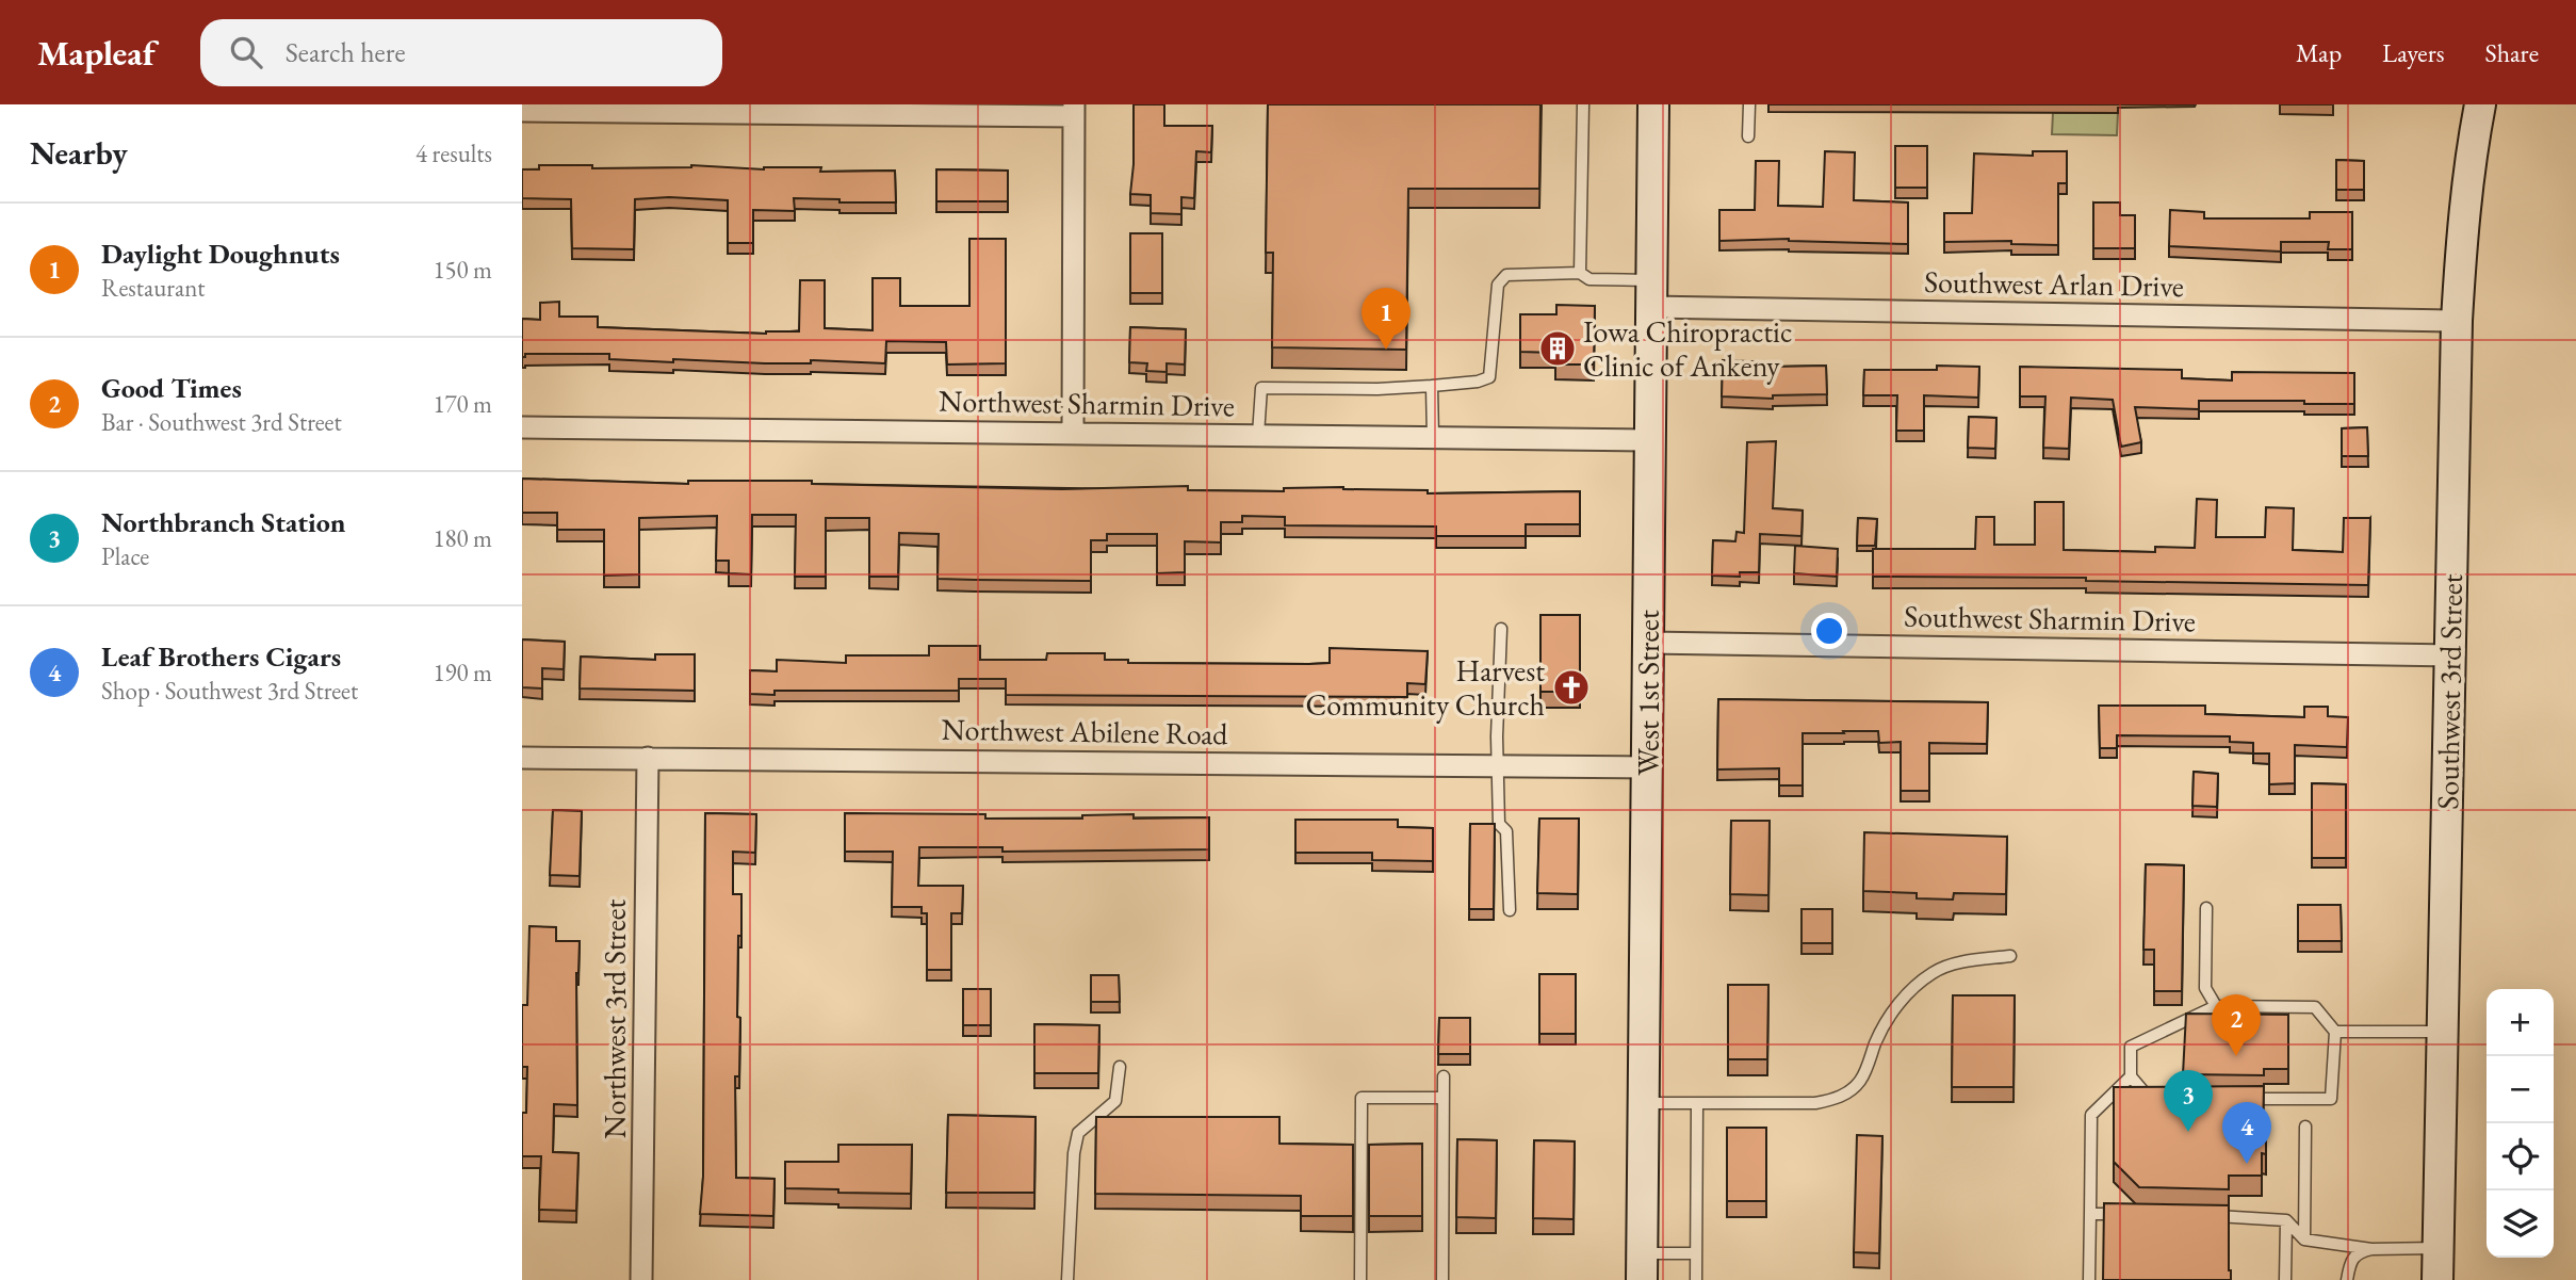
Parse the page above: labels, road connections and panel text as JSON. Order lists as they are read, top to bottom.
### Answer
{
  "streets": {
    "street": [
      "Southwest Arlan Drive",
      "Northwest Sharmin Drive",
      "Southwest Sharmin Drive",
      "Southwest 3rd Street",
      "West 1st Street",
      "Northwest Abilene Road",
      "Northwest 3rd Street"
    ]
  },
  "crossings": [
    ["Southwest Arlan Drive", "Southwest 3rd Street"],
    ["Southwest Arlan Drive", "West 1st Street"],
    ["Northwest Sharmin Drive", "West 1st Street"],
    ["Southwest Sharmin Drive", "Southwest 3rd Street"],
    ["Southwest Sharmin Drive", "West 1st Street"],
    ["West 1st Street", "Northwest Abilene Road"],
    ["Northwest Abilene Road", "Northwest 3rd Street"]
  ],
  "places": {
    "building": ["Iowa Chiropractic Clinic of Ankeny"],
    "church": ["Harvest Community Church"]
  },
  "page": {
    "header": "Mapleaf",
    "search": "Search here",
    "nav": ["Map", "Layers", "Share"],
    "heading": ["Nearby", "4 results"],
    "list": [
      {
        "mark": "1",
        "name": "Daylight Doughnuts",
        "note": "Restaurant",
        "value": "150 m"
      },
      {
        "mark": "2",
        "name": "Good Times",
        "note": "Bar · Southwest 3rd Street",
        "value": "170 m"
      },
      {
        "mark": "3",
        "name": "Northbranch Station",
        "note": "Place",
        "value": "180 m"
      },
      {
        "mark": "4",
        "name": "Leaf Brothers Cigars",
        "note": "Shop · Southwest 3rd Street",
        "value": "190 m"
      }
    ],
    "pins": [
      "1",
      "2",
      "3",
      "4"
    ],
    "map_buttons": ["+", "−"]
  }
}
